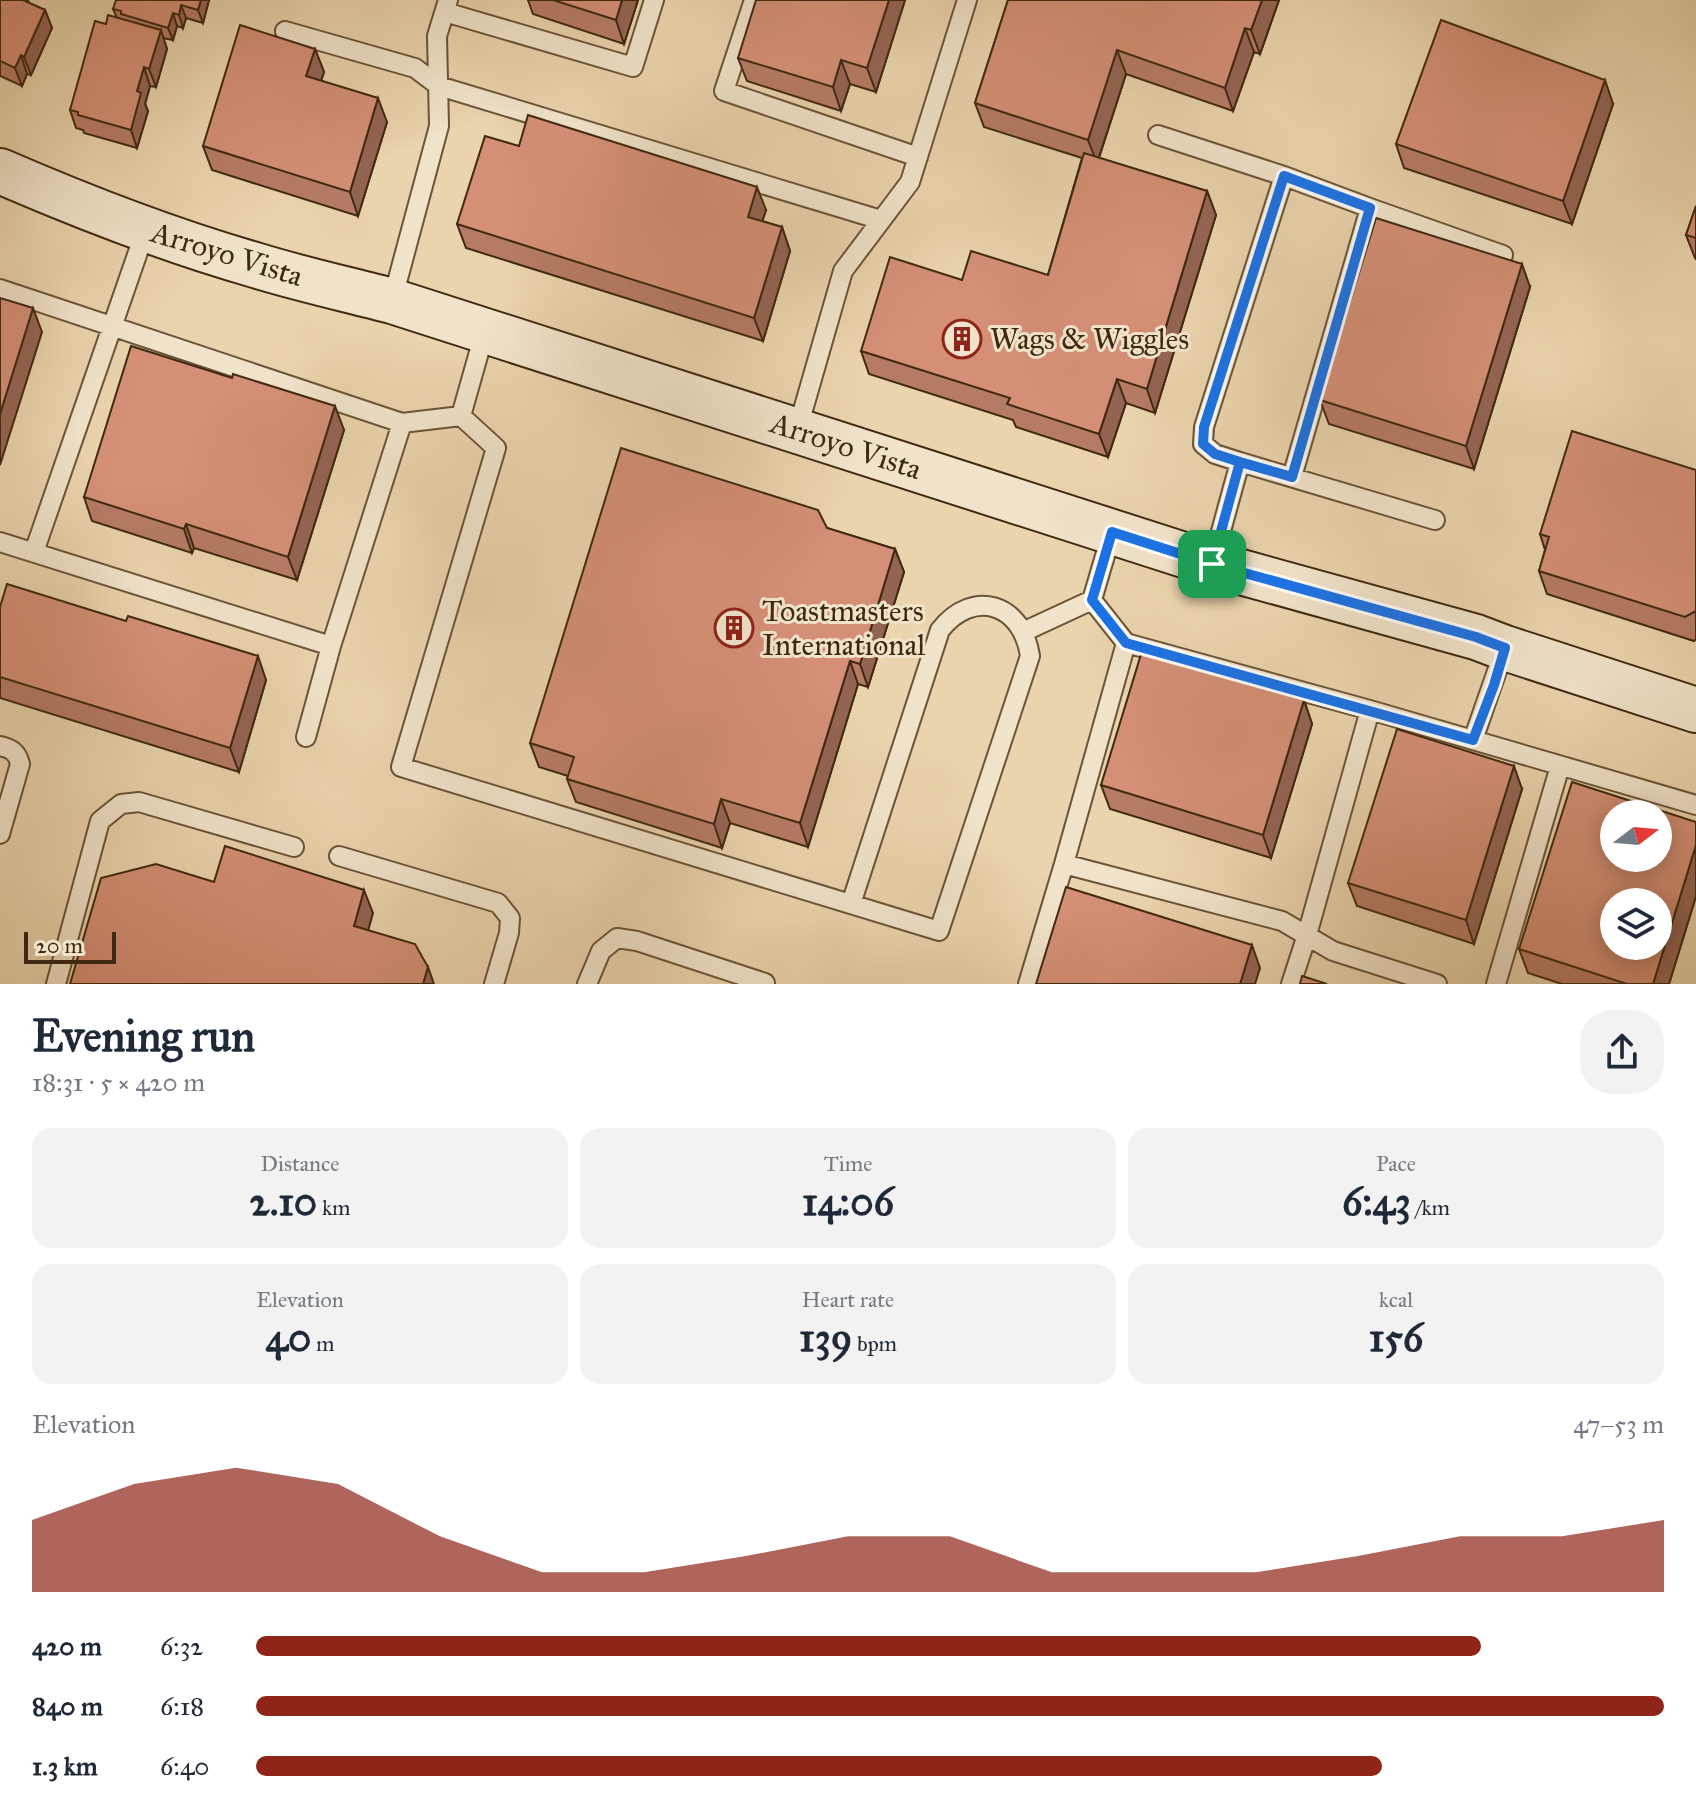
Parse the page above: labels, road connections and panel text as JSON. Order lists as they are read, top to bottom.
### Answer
{
  "streets": {
    "main road": ["Arroyo Vista"]
  },
  "places": {
    "building": ["Wags & Wiggles", "Toastmasters International"]
  },
  "scale_bar": "20 m",
  "north": "right",
  "page": {
    "scale": "20 m",
    "heading": ["Evening run", "18:31 · 5 × 420 m"],
    "stats": [
      ["Distance", "2.10 km"],
      ["Time", "14:06"],
      ["Pace", "6:43 /km"],
      ["Elevation", "40 m"],
      ["Heart rate", "139 bpm"],
      ["kcal", "156"]
    ],
    "chart": ["Elevation", "47–53 m"],
    "list": [
      {
        "name": "420 m",
        "note": "6:32"
      },
      {
        "name": "840 m",
        "note": "6:18"
      },
      {
        "name": "1.3 km",
        "note": "6:40"
      }
    ]
  }
}
